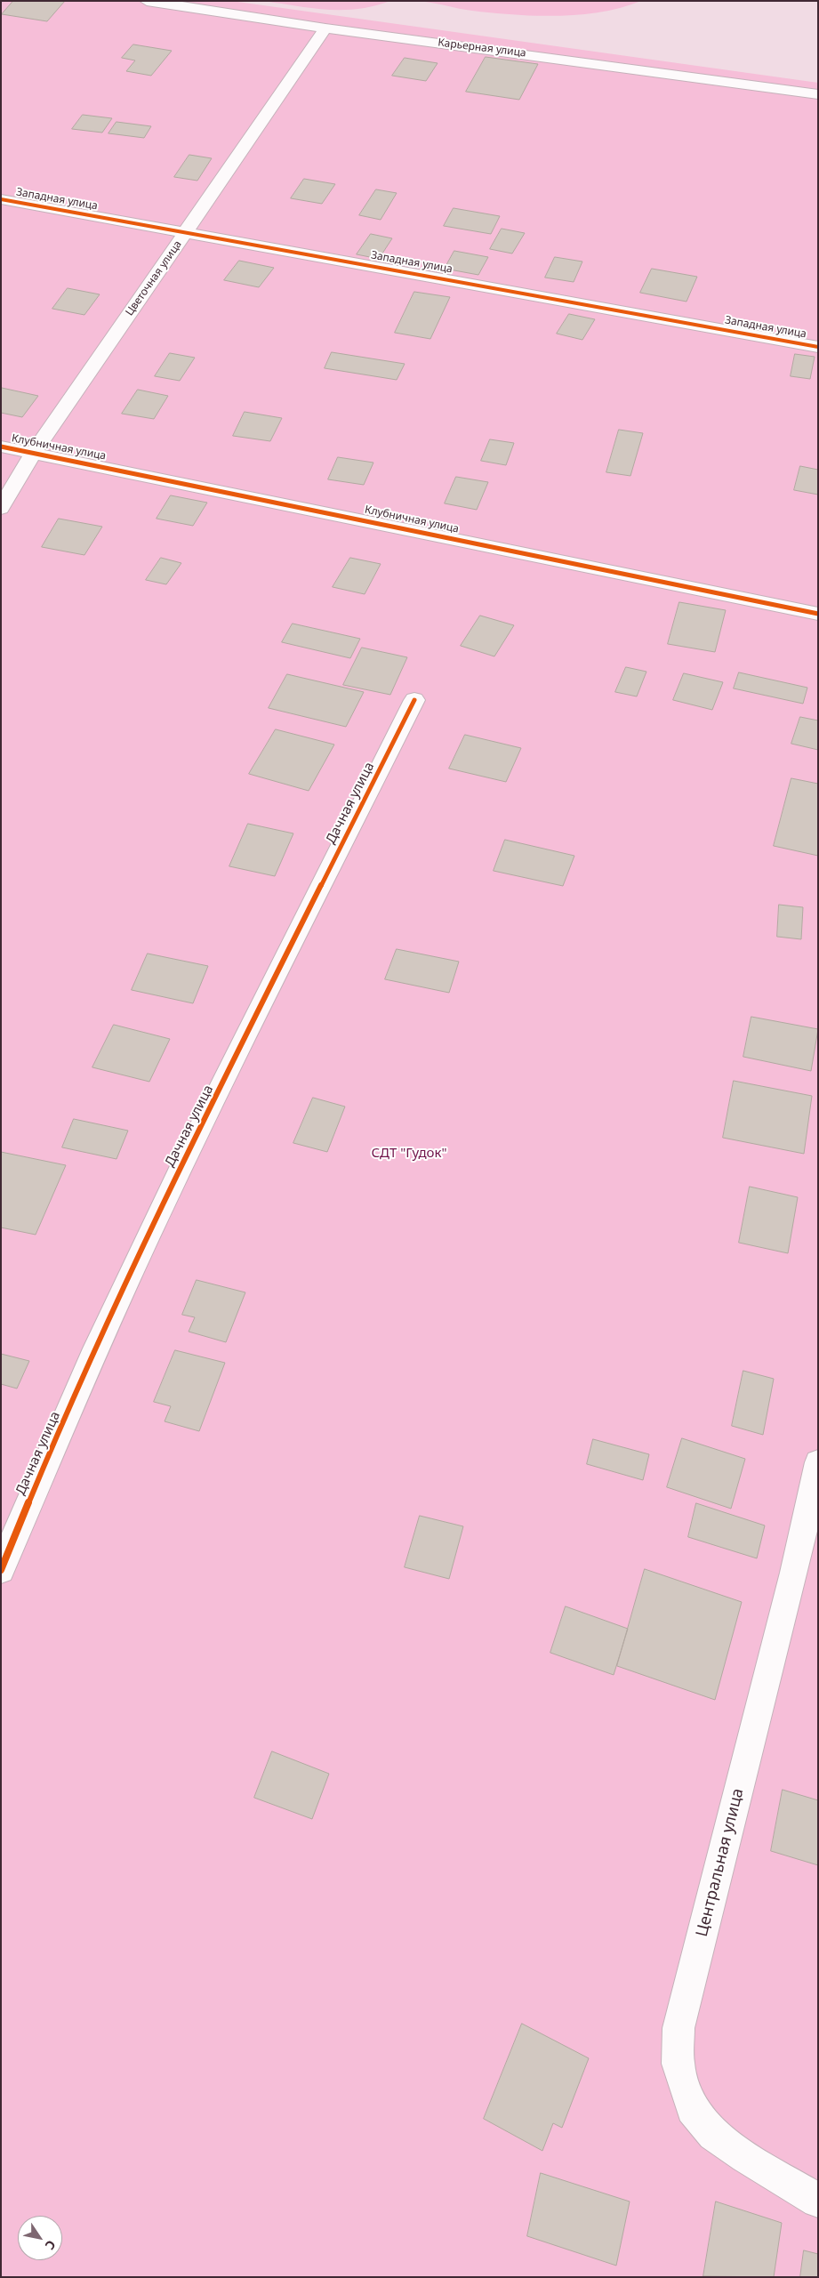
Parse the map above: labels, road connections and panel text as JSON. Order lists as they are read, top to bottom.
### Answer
{
  "streets": {
    "street": [
      "Карьерная улица",
      "Западная улица",
      "Цветочная улица",
      "Клубничная улица",
      "Дачная улица",
      "Центральная улица"
    ]
  },
  "crossings": [
    ["Карьерная улица", "Цветочная улица"],
    ["Западная улица", "Цветочная улица"],
    ["Цветочная улица", "Клубничная улица"]
  ],
  "parks": ["СДТ \"Гудок\""],
  "north": "bottom right"
}
